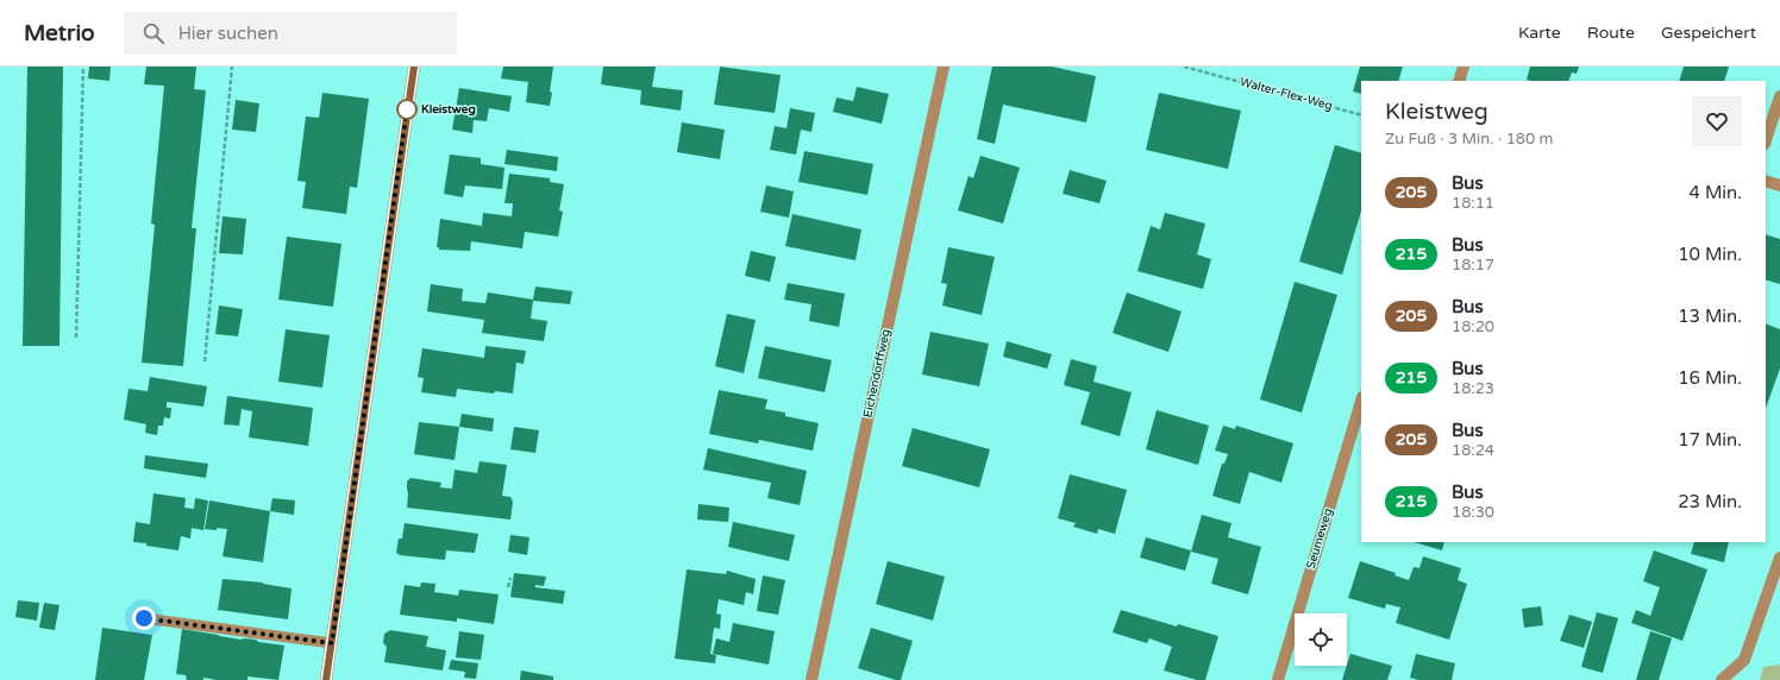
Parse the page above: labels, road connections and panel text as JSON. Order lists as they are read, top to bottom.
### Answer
{
  "streets": {
    "street": ["Eichendorffweg", "Seumeweg"],
    "path": ["Walter-Flex-Weg"]
  },
  "places": ["Kleistweg"],
  "lines": ["bus line 205"],
  "page": {
    "header": "Metrio",
    "search": "Hier suchen",
    "nav": ["Karte", "Route", "Gespeichert"],
    "heading": ["Kleistweg", "Zu Fuß · 3 Min. · 180 m"],
    "list": [
      {
        "mark": "205",
        "name": "Bus",
        "note": "18:11",
        "value": "4 Min."
      },
      {
        "mark": "215",
        "name": "Bus",
        "note": "18:17",
        "value": "10 Min."
      },
      {
        "mark": "205",
        "name": "Bus",
        "note": "18:20",
        "value": "13 Min."
      },
      {
        "mark": "215",
        "name": "Bus",
        "note": "18:23",
        "value": "16 Min."
      },
      {
        "mark": "205",
        "name": "Bus",
        "note": "18:24",
        "value": "17 Min."
      },
      {
        "mark": "215",
        "name": "Bus",
        "note": "18:30",
        "value": "23 Min."
      }
    ]
  }
}
